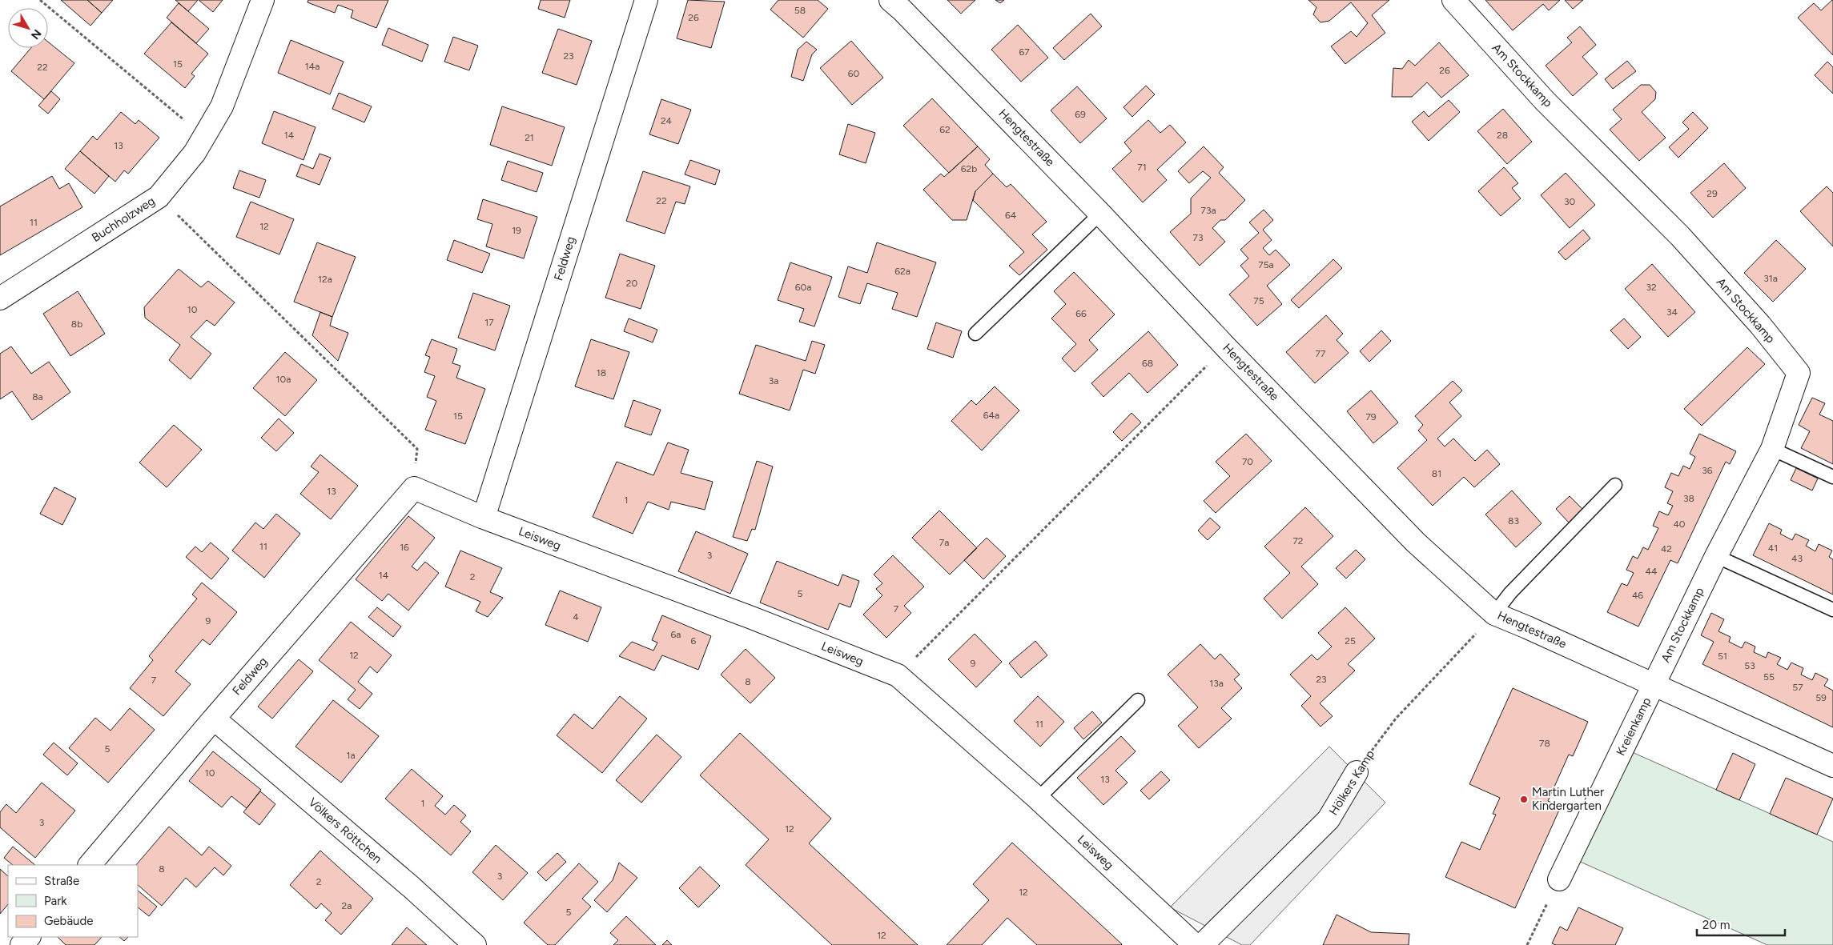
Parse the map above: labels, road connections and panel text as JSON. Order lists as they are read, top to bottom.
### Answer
{
  "streets": {
    "street": [
      "Am Stockkamp",
      "Hengtestraße",
      "Buchholzweg",
      "Feldweg",
      "Leisweg",
      "Kreienkamp",
      "Hölkers Kamp",
      "Völkers Röttchen"
    ]
  },
  "crossings": [
    ["Am Stockkamp", "Hengtestraße"],
    ["Am Stockkamp", "Kreienkamp"],
    ["Hengtestraße", "Kreienkamp"],
    ["Hengtestraße", "Hölkers Kamp"],
    ["Feldweg", "Leisweg"],
    ["Feldweg", "Völkers Röttchen"]
  ],
  "places": ["Martin Luther Kindergarten"],
  "house_numbers": [
    "58",
    "26",
    "67",
    "23",
    "15",
    "14a",
    "22",
    "26",
    "60",
    "69",
    "24",
    "62",
    "14",
    "28",
    "21",
    "13",
    "71",
    "62b",
    "29",
    "22",
    "30",
    "73a",
    "64",
    "11",
    "12",
    "19",
    "73",
    "75a",
    "62a",
    "31a",
    "12a",
    "20",
    "60a",
    "32",
    "75",
    "10",
    "34",
    "66",
    "17",
    "8b",
    "77",
    "68",
    "18",
    "10a",
    "3a",
    "8a",
    "64a",
    "15",
    "79",
    "70",
    "36",
    "81",
    "13",
    "38",
    "1",
    "83",
    "40",
    "72",
    "7a",
    "11",
    "16",
    "41",
    "42",
    "3",
    "43",
    "44",
    "14",
    "2",
    "5",
    "46",
    "7",
    "4",
    "9",
    "6a",
    "6",
    "25",
    "12",
    "51",
    "9",
    "53",
    "55",
    "23",
    "7",
    "8",
    "13a",
    "57",
    "59",
    "11",
    "78",
    "5",
    "1a",
    "10",
    "13",
    "1",
    "3",
    "12",
    "8",
    "3",
    "2",
    "12",
    "2a",
    "5",
    "12"
  ],
  "legend": ["Straße", "Park", "Gebäude"],
  "scale_bar": "20 m",
  "north": "bottom right"
}
